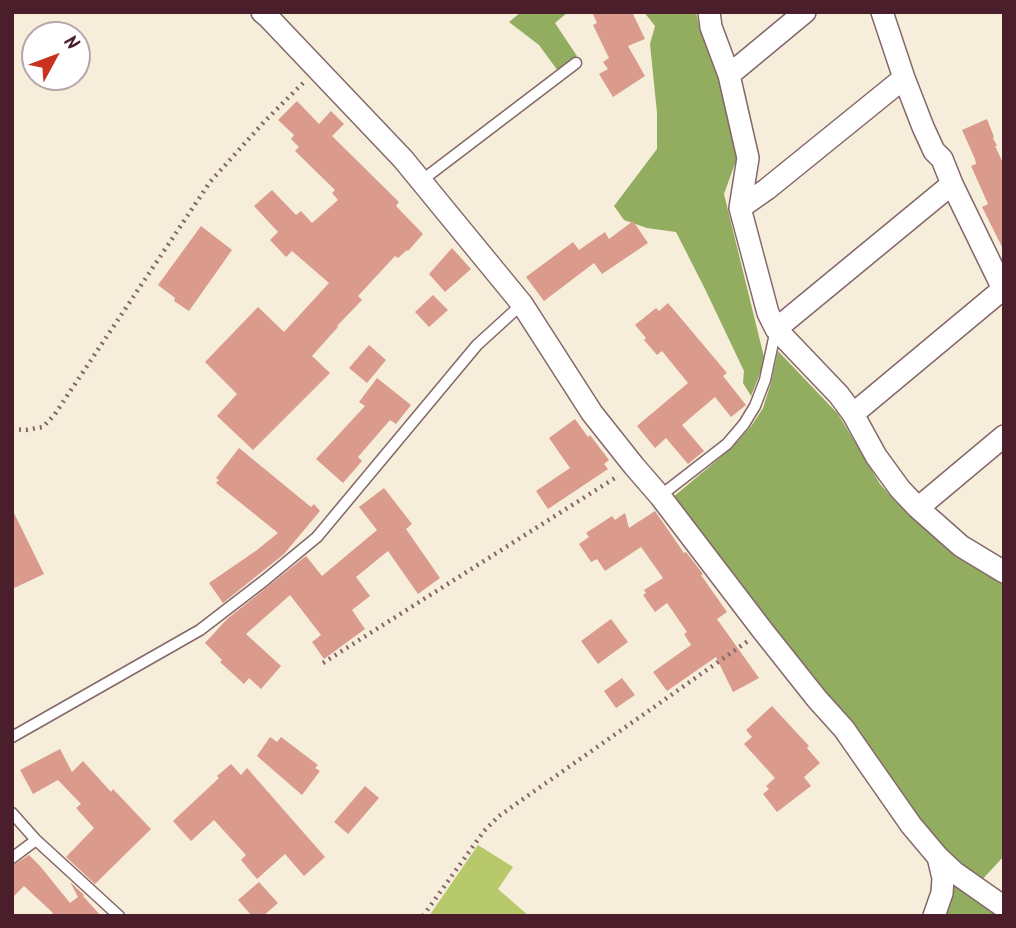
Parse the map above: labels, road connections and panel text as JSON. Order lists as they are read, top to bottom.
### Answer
{
  "north": "top right"
}
